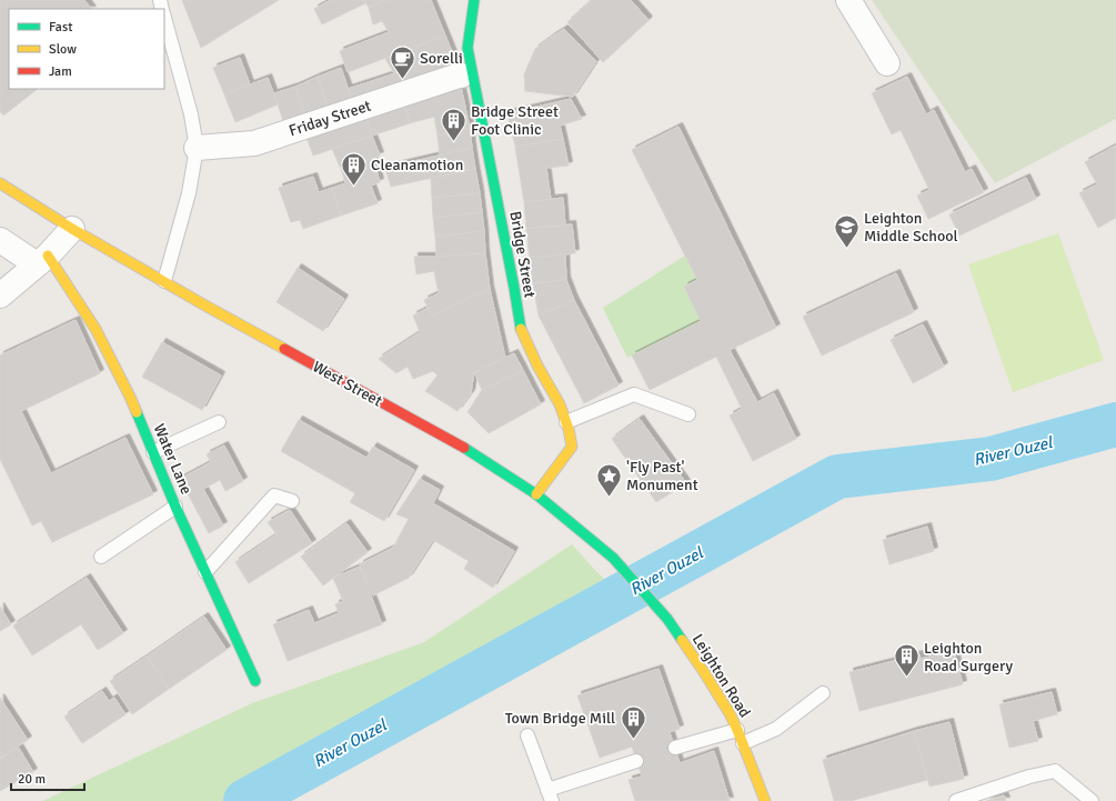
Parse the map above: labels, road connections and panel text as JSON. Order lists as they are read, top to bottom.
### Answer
{
  "streets": {
    "street": [
      "Friday Street",
      "Bridge Street",
      "West Street",
      "Water Lane",
      "Leighton Road"
    ]
  },
  "crossings": [
    ["Bridge Street", "West Street"],
    ["West Street", "Leighton Road"]
  ],
  "water": ["River Ouzel"],
  "places": {
    "cafe": ["Sorelli"],
    "building": [
      "Bridge Street Foot Clinic",
      "Cleanamotion",
      "Leighton Road Surgery",
      "Town Bridge Mill"
    ],
    "school or university": ["Leighton Middle School"],
    "place": ["'Fly Past' Monument"]
  },
  "legend": ["Fast", "Slow", "Jam"],
  "scale_bar": "20 m"
}
